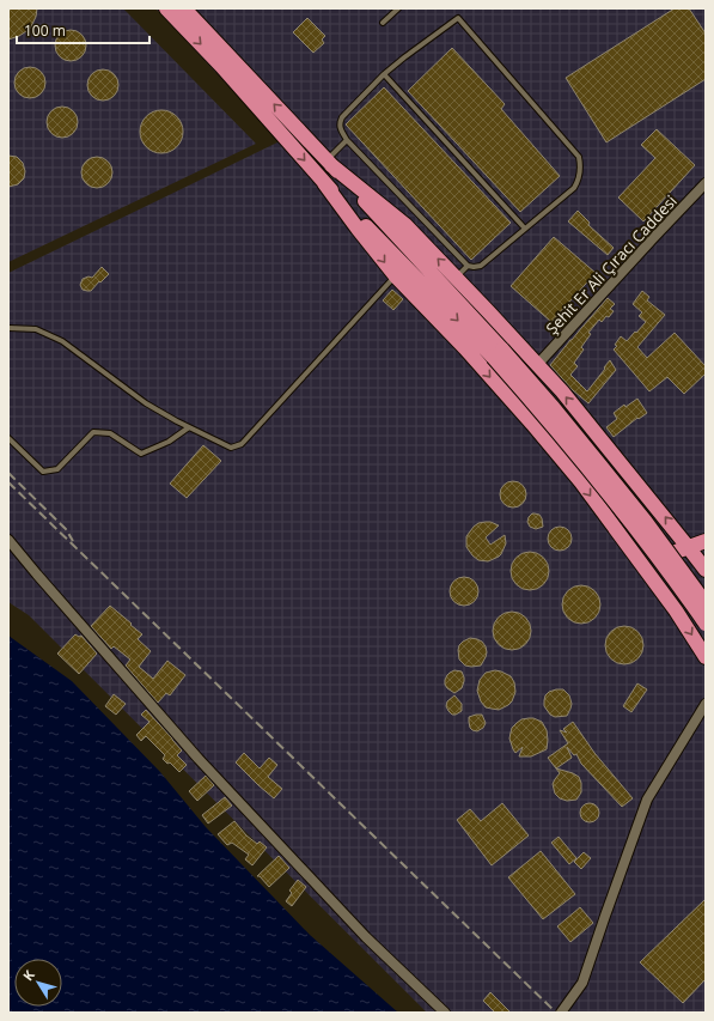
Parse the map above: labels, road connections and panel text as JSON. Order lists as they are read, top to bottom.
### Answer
{
  "streets": {
    "street": ["Şehit Er Ali Çıracı Caddesi"]
  },
  "scale_bar": "100 m",
  "north": "top left"
}
